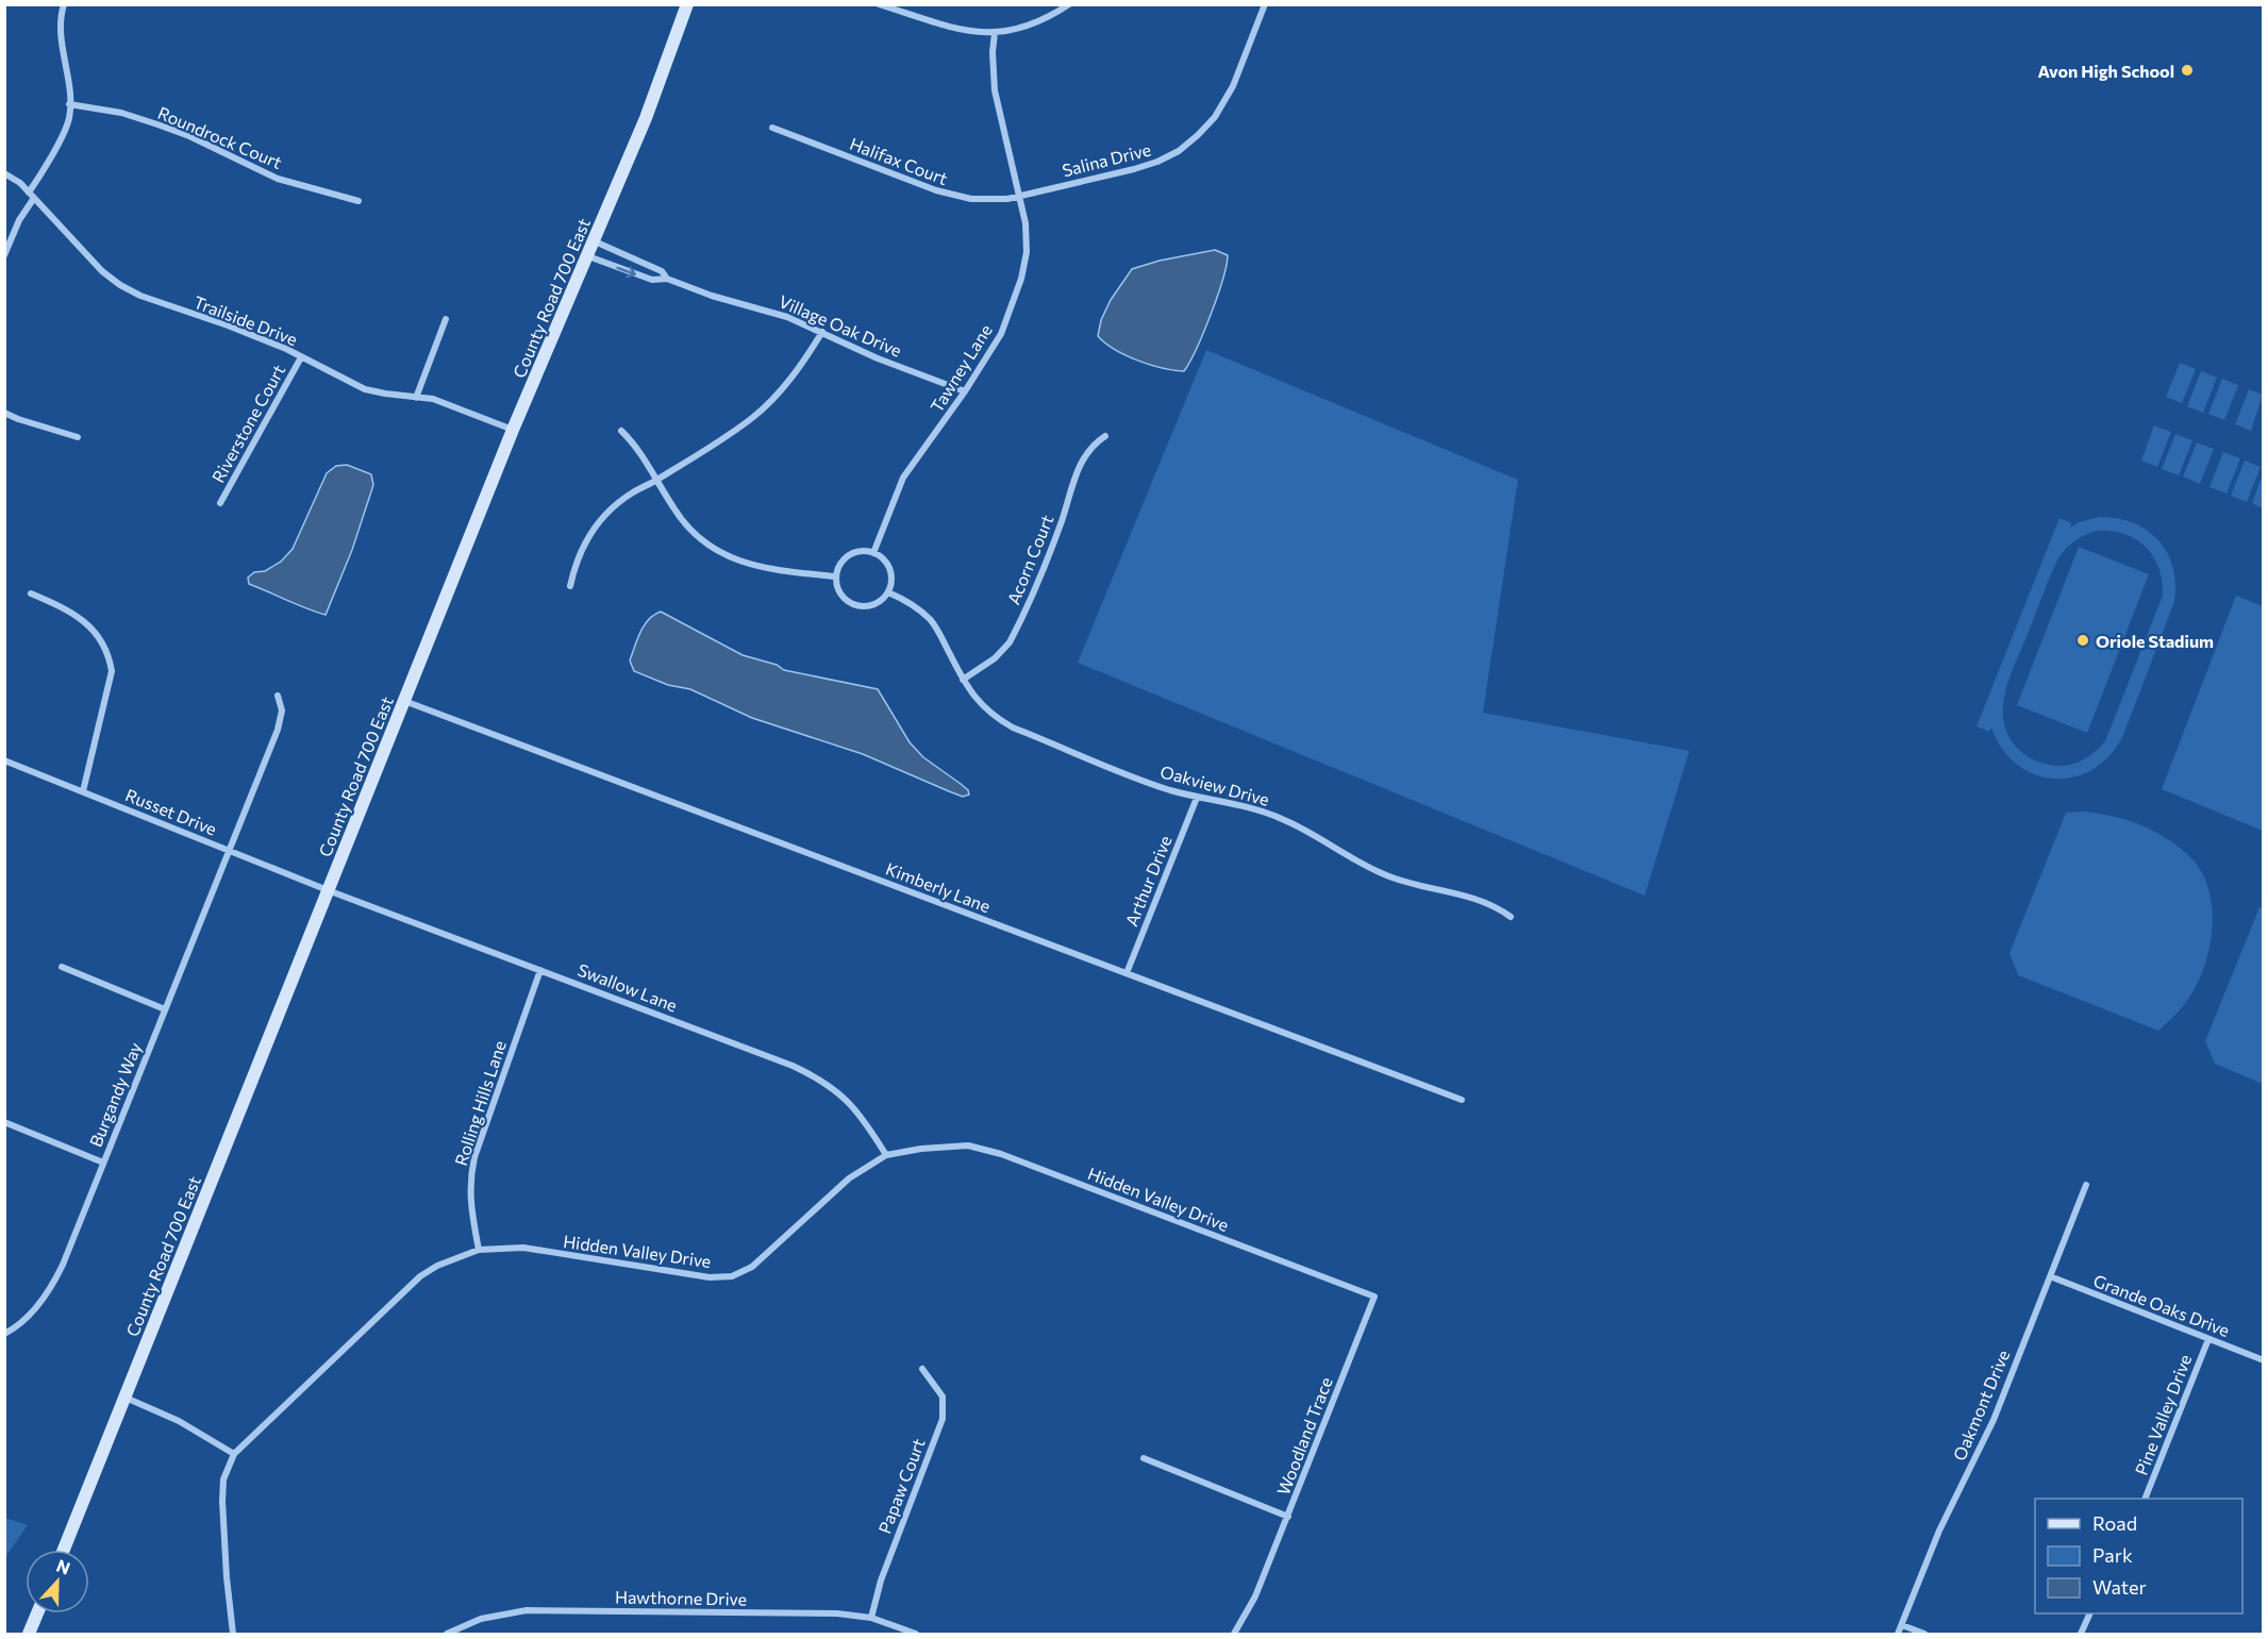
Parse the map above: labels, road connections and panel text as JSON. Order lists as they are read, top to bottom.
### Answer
{
  "streets": {
    "main road": ["County Road 700 East"],
    "street": [
      "Roundrock Court",
      "Salina Drive",
      "Halifax Court",
      "Trailside Drive",
      "Village Oak Drive",
      "Tawney Lane",
      "Riverstone Court",
      "Acorn Court",
      "Oakview Drive",
      "Russet Drive",
      "Arthur Drive",
      "Kimberly Lane",
      "Swallow Lane",
      "Burgandy Way",
      "Rolling Hills Lane",
      "Hidden Valley Drive",
      "Grande Oaks Drive",
      "Oakmont Drive",
      "Pine Valley Drive",
      "Woodland Trace",
      "Papaw Court",
      "Hawthorne Drive"
    ]
  },
  "crossings": [
    ["Salina Drive", "Halifax Court"],
    ["Salina Drive", "Tawney Lane"],
    ["Halifax Court", "Tawney Lane"],
    ["County Road 700 East", "Trailside Drive"],
    ["County Road 700 East", "Village Oak Drive"],
    ["County Road 700 East", "Russet Drive"],
    ["County Road 700 East", "Kimberly Lane"],
    ["County Road 700 East", "Swallow Lane"],
    ["Trailside Drive", "Riverstone Court"],
    ["Village Oak Drive", "Tawney Lane"],
    ["Tawney Lane", "Oakview Drive"],
    ["Acorn Court", "Oakview Drive"],
    ["Oakview Drive", "Arthur Drive"],
    ["Russet Drive", "Swallow Lane"],
    ["Russet Drive", "Burgandy Way"],
    ["Arthur Drive", "Kimberly Lane"],
    ["Swallow Lane", "Rolling Hills Lane"],
    ["Swallow Lane", "Hidden Valley Drive"],
    ["Rolling Hills Lane", "Hidden Valley Drive"],
    ["Hidden Valley Drive", "Woodland Trace"],
    ["Grande Oaks Drive", "Oakmont Drive"],
    ["Grande Oaks Drive", "Pine Valley Drive"],
    ["Papaw Court", "Hawthorne Drive"]
  ],
  "places": ["Avon High School", "Oriole Stadium"],
  "legend": ["Road", "Park", "Water"],
  "north": "top"
}
